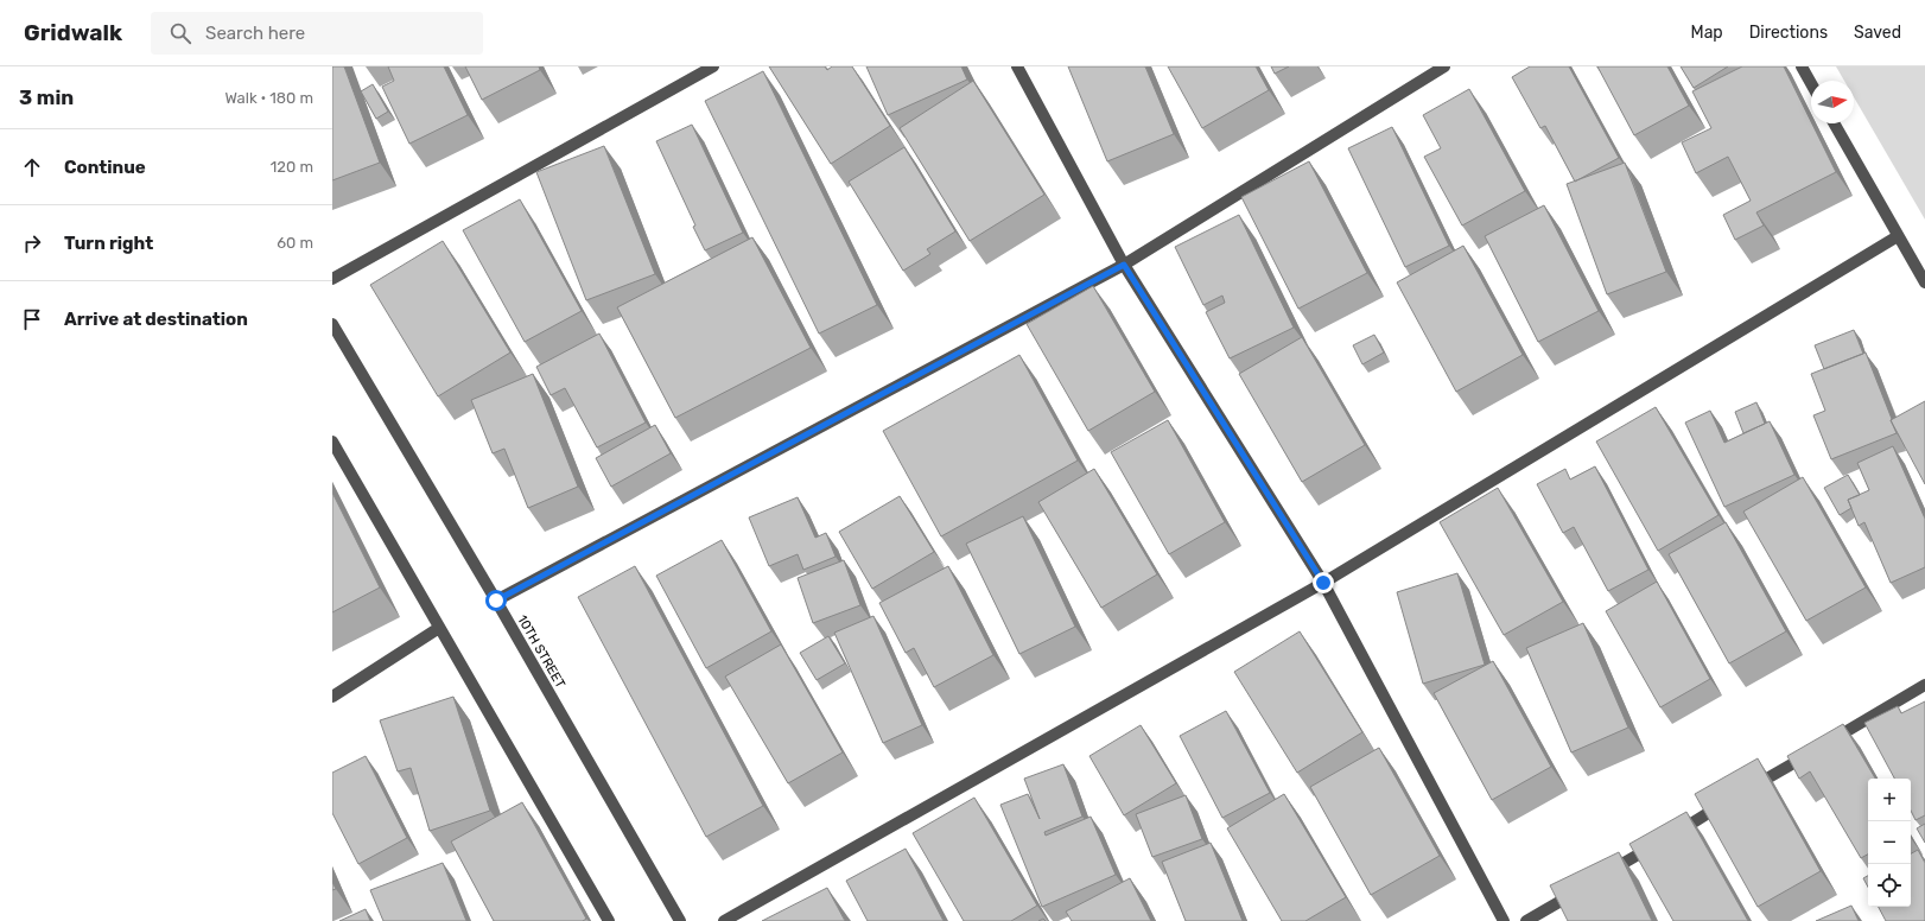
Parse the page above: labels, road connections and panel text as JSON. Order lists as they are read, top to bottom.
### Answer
{
  "streets": {
    "street": ["10TH STREET"]
  },
  "north": "right",
  "page": {
    "header": "Gridwalk",
    "search": "Search here",
    "nav": ["Map", "Directions", "Saved"],
    "heading": ["3 min", "Walk · 180 m"],
    "list": [
      ["Continue", "120 m"],
      ["Turn right", "60 m"],
      "Arrive at destination"
    ],
    "map_buttons": ["+", "−"]
  }
}
